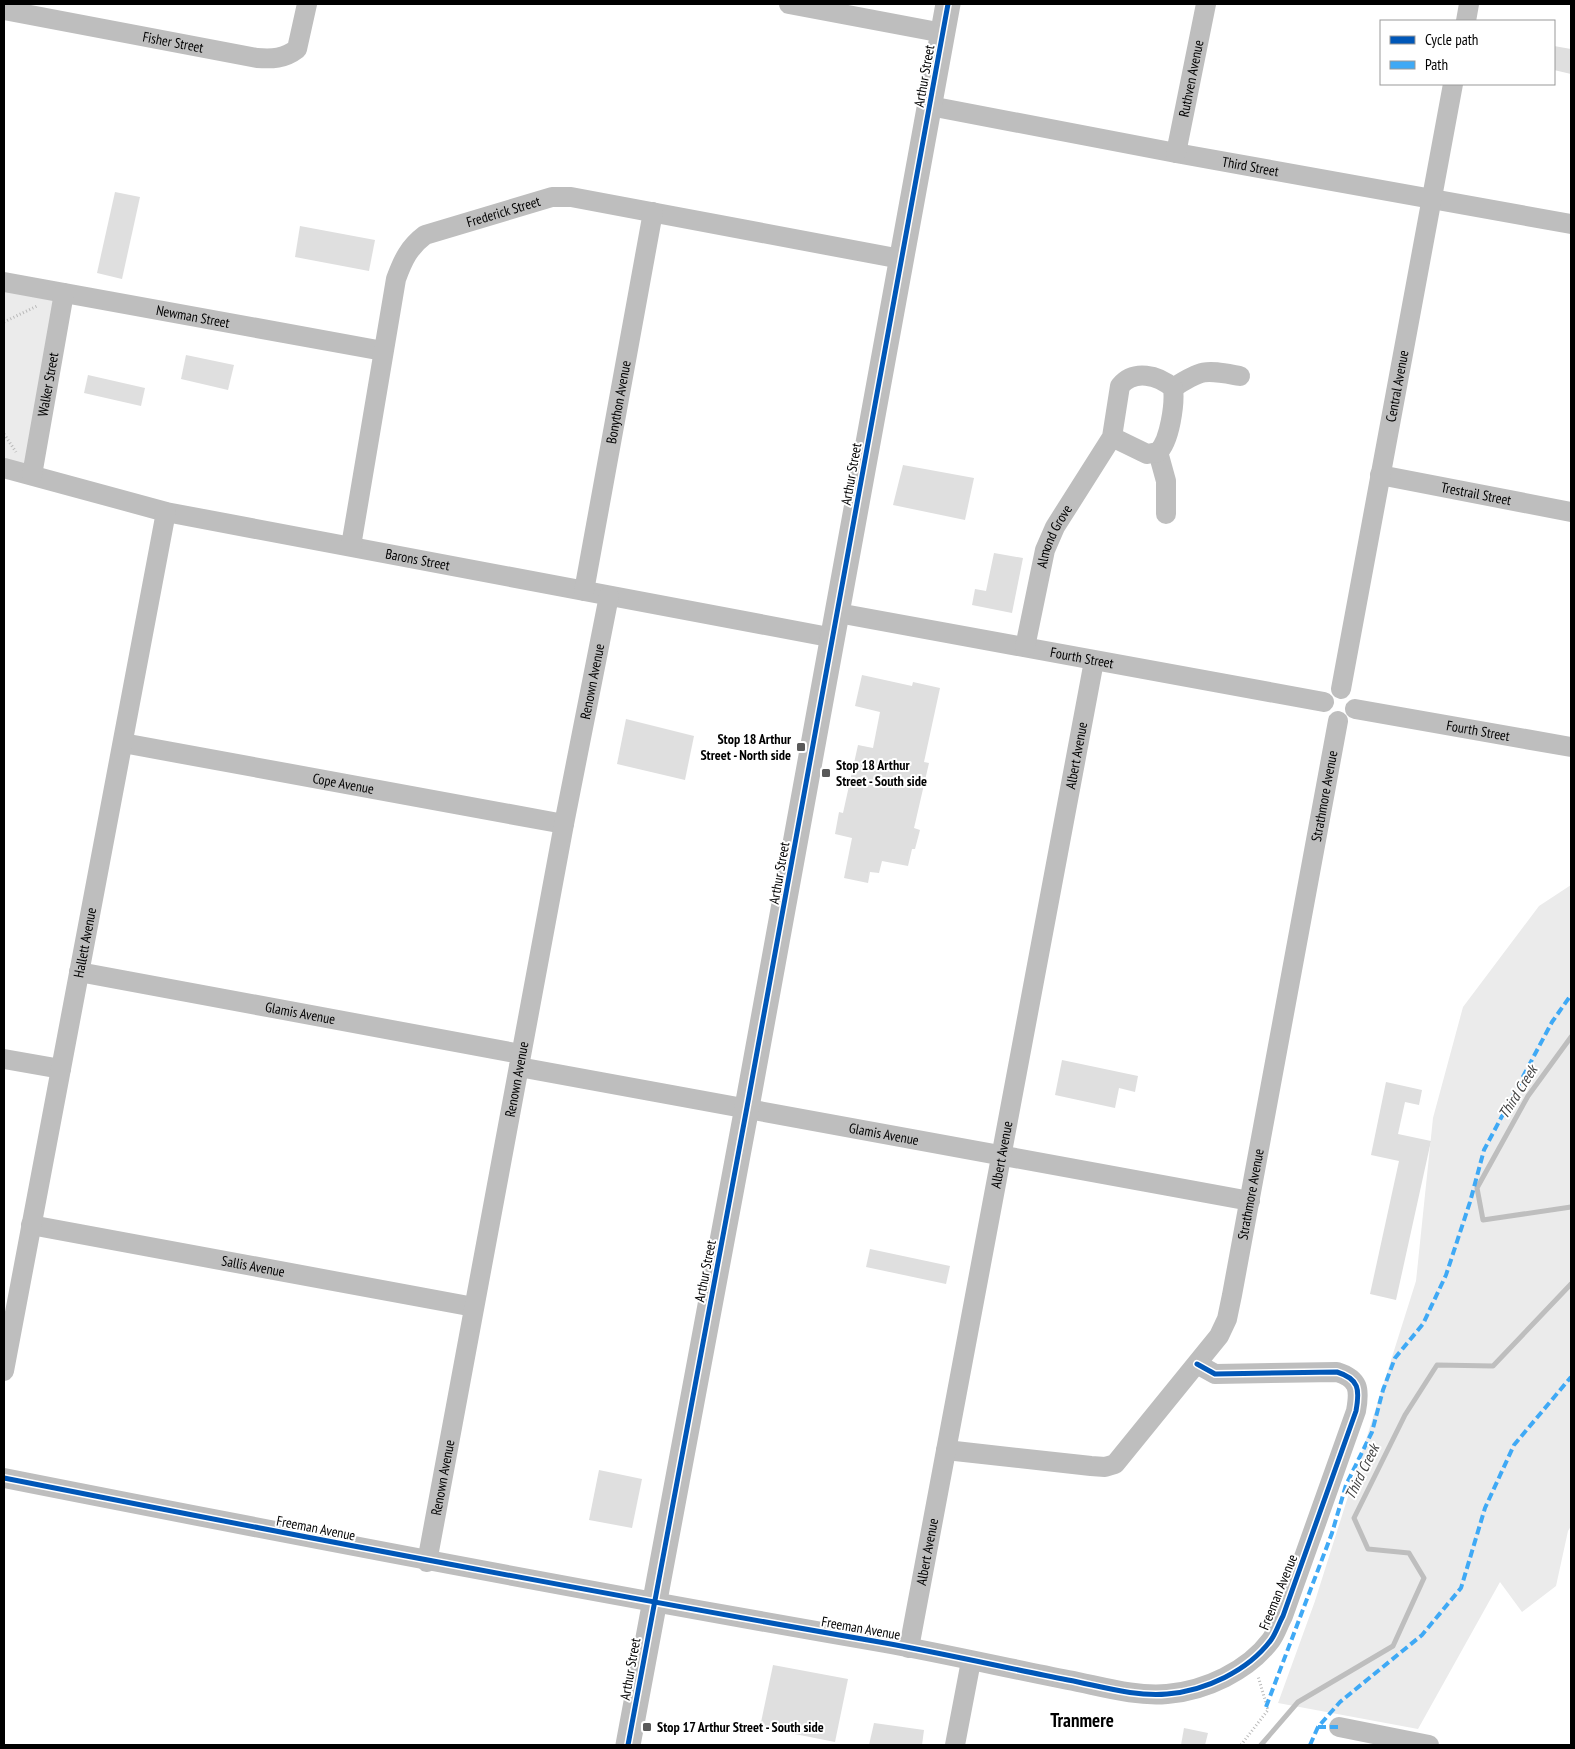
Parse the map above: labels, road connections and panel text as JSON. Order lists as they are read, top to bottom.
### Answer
{
  "streets": {
    "street": [
      "Fisher Street",
      "Arthur Street",
      "Ruthven Avenue",
      "Third Street",
      "Frederick Street",
      "Newman Street",
      "Walker Street",
      "Central Avenue",
      "Bonython Avenue",
      "Trestrail Street",
      "Almond Grove",
      "Barons Street",
      "Fourth Street",
      "Renown Avenue",
      "Albert Avenue",
      "Cope Avenue",
      "Strathmore Avenue",
      "Hallett Avenue",
      "Glamis Avenue",
      "Sallis Avenue",
      "Freeman Avenue"
    ]
  },
  "crossings": [
    ["Arthur Street", "Third Street"],
    ["Arthur Street", "Frederick Street"],
    ["Arthur Street", "Barons Street"],
    ["Arthur Street", "Fourth Street"],
    ["Arthur Street", "Glamis Avenue"],
    ["Arthur Street", "Freeman Avenue"],
    ["Ruthven Avenue", "Third Street"],
    ["Third Street", "Central Avenue"],
    ["Frederick Street", "Newman Street"],
    ["Frederick Street", "Bonython Avenue"],
    ["Frederick Street", "Barons Street"],
    ["Newman Street", "Walker Street"],
    ["Walker Street", "Barons Street"],
    ["Central Avenue", "Trestrail Street"],
    ["Central Avenue", "Fourth Street"],
    ["Central Avenue", "Strathmore Avenue"],
    ["Bonython Avenue", "Barons Street"],
    ["Almond Grove", "Fourth Street"],
    ["Barons Street", "Renown Avenue"],
    ["Barons Street", "Hallett Avenue"],
    ["Fourth Street", "Albert Avenue"],
    ["Fourth Street", "Strathmore Avenue"],
    ["Renown Avenue", "Cope Avenue"],
    ["Renown Avenue", "Glamis Avenue"],
    ["Renown Avenue", "Sallis Avenue"],
    ["Renown Avenue", "Freeman Avenue"],
    ["Albert Avenue", "Strathmore Avenue"],
    ["Albert Avenue", "Glamis Avenue"],
    ["Albert Avenue", "Freeman Avenue"],
    ["Cope Avenue", "Hallett Avenue"],
    ["Strathmore Avenue", "Glamis Avenue"],
    ["Strathmore Avenue", "Freeman Avenue"],
    ["Hallett Avenue", "Glamis Avenue"],
    ["Hallett Avenue", "Sallis Avenue"]
  ],
  "districts": ["Tranmere"],
  "water": ["Third Creek"],
  "places": {
    "transit": ["Stop 18 Arthur Street - North side", "Stop 18 Arthur Street - South side", "Stop 17 Arthur Street - South side"]
  },
  "legend": ["Cycle path", "Path"]
}
